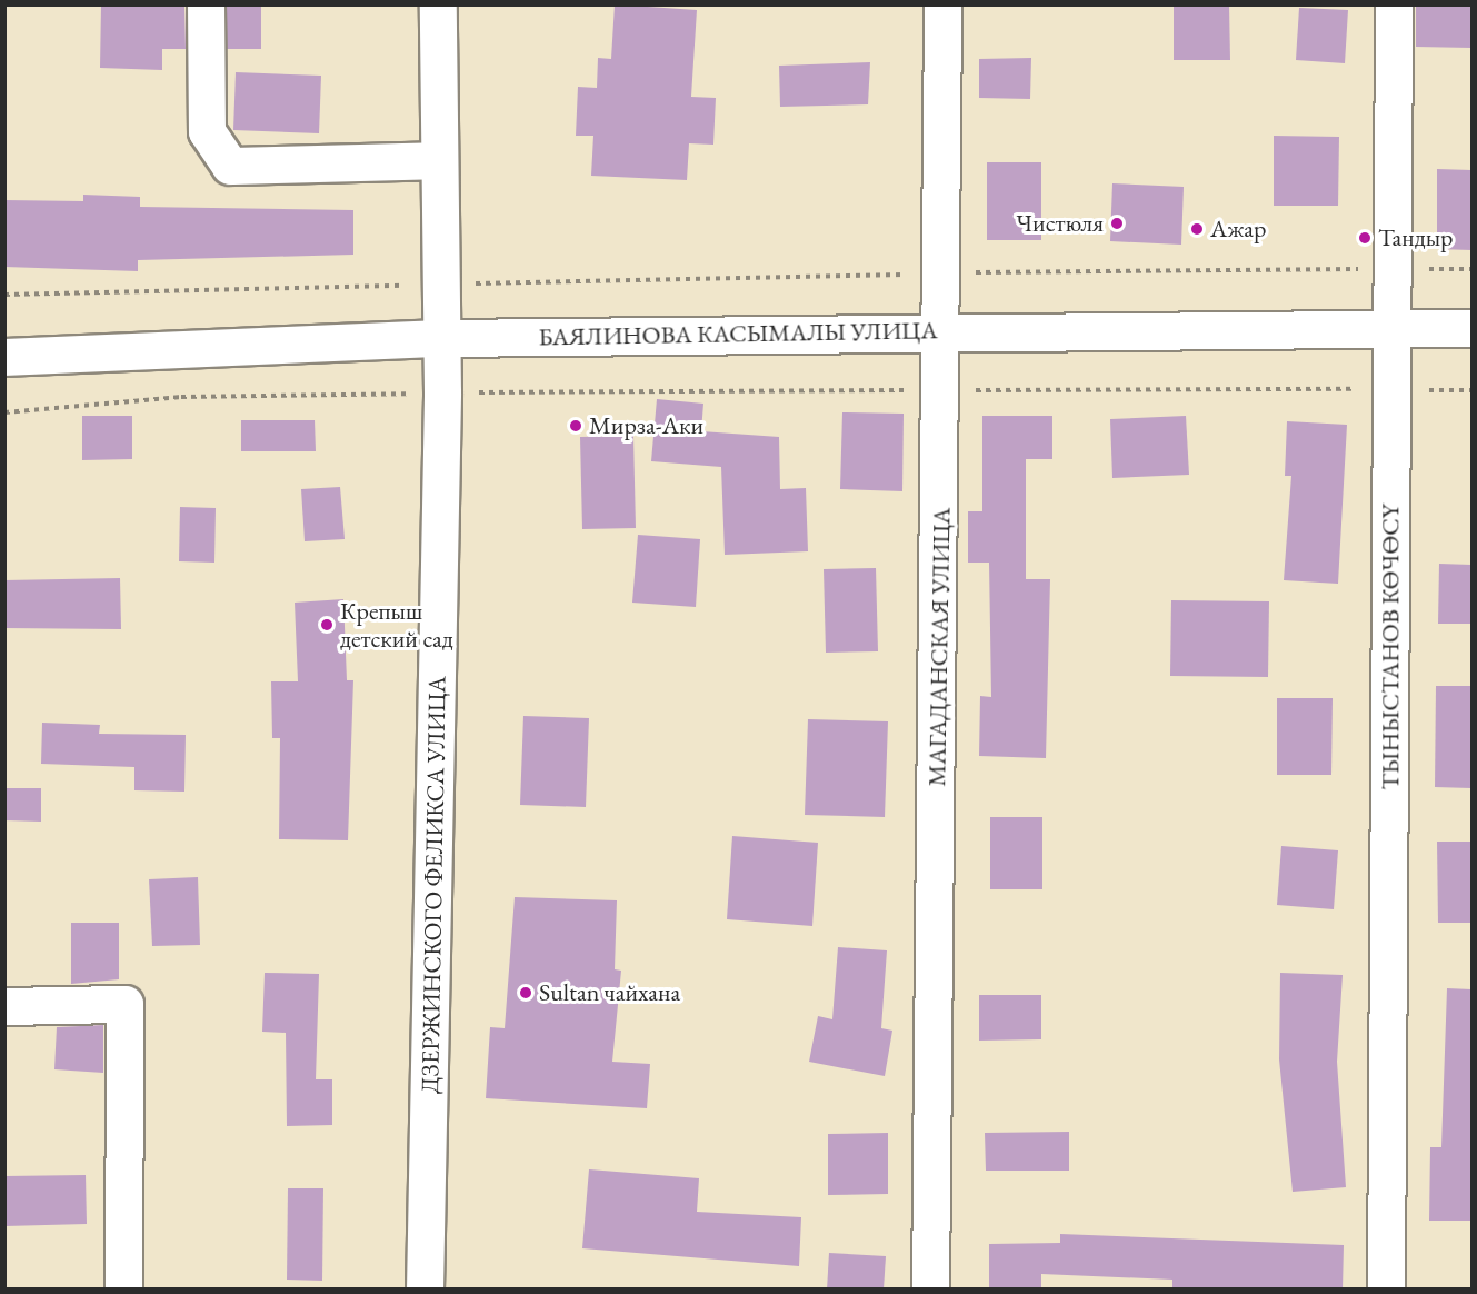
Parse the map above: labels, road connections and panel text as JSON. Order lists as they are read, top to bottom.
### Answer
{
  "streets": {
    "street": [
      "БАЯЛИНОВА КАСЫМАЛЫ УЛИЦА",
      "МАГАДАНСКАЯ УЛИЦА",
      "ТЫНЫСТАНОВ КӨЧӨСҮ",
      "ДЗЕРЖИНСКОГО ФЕЛИКСА УЛИЦА"
    ]
  },
  "crossings": [
    ["БАЯЛИНОВА КАСЫМАЛЫ УЛИЦА", "МАГАДАНСКАЯ УЛИЦА"],
    ["БАЯЛИНОВА КАСЫМАЛЫ УЛИЦА", "ТЫНЫСТАНОВ КӨЧӨСҮ"],
    ["БАЯЛИНОВА КАСЫМАЛЫ УЛИЦА", "ДЗЕРЖИНСКОГО ФЕЛИКСА УЛИЦА"]
  ],
  "places": [
    "Чистюля",
    "Ажар",
    "Тандыр",
    "Мирза-Аки",
    "Крепыш детский сад",
    "Sultan чайхана"
  ]
}
